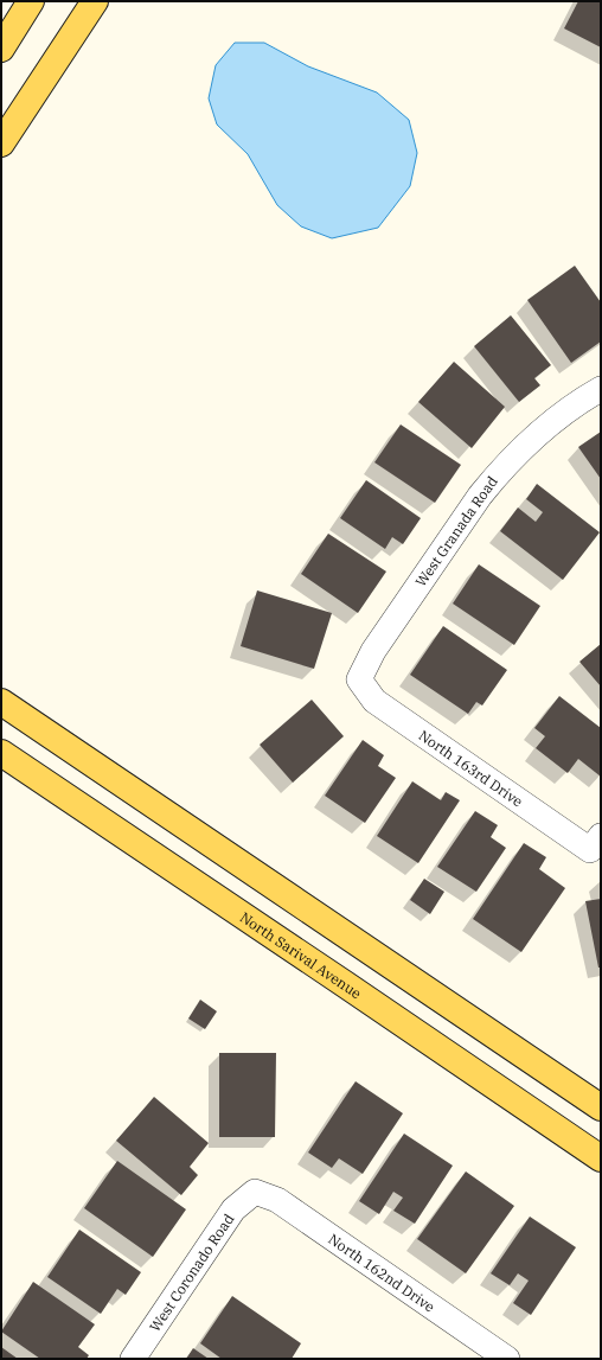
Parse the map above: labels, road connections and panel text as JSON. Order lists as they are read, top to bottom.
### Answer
{
  "streets": {
    "main road": ["North Sarival Avenue"],
    "street": [
      "West Granada Road",
      "North 163rd Drive",
      "West Coronado Road",
      "North 162nd Drive"
    ]
  },
  "crossings": [
    ["West Granada Road", "North 163rd Drive"],
    ["West Coronado Road", "North 162nd Drive"]
  ]
}
